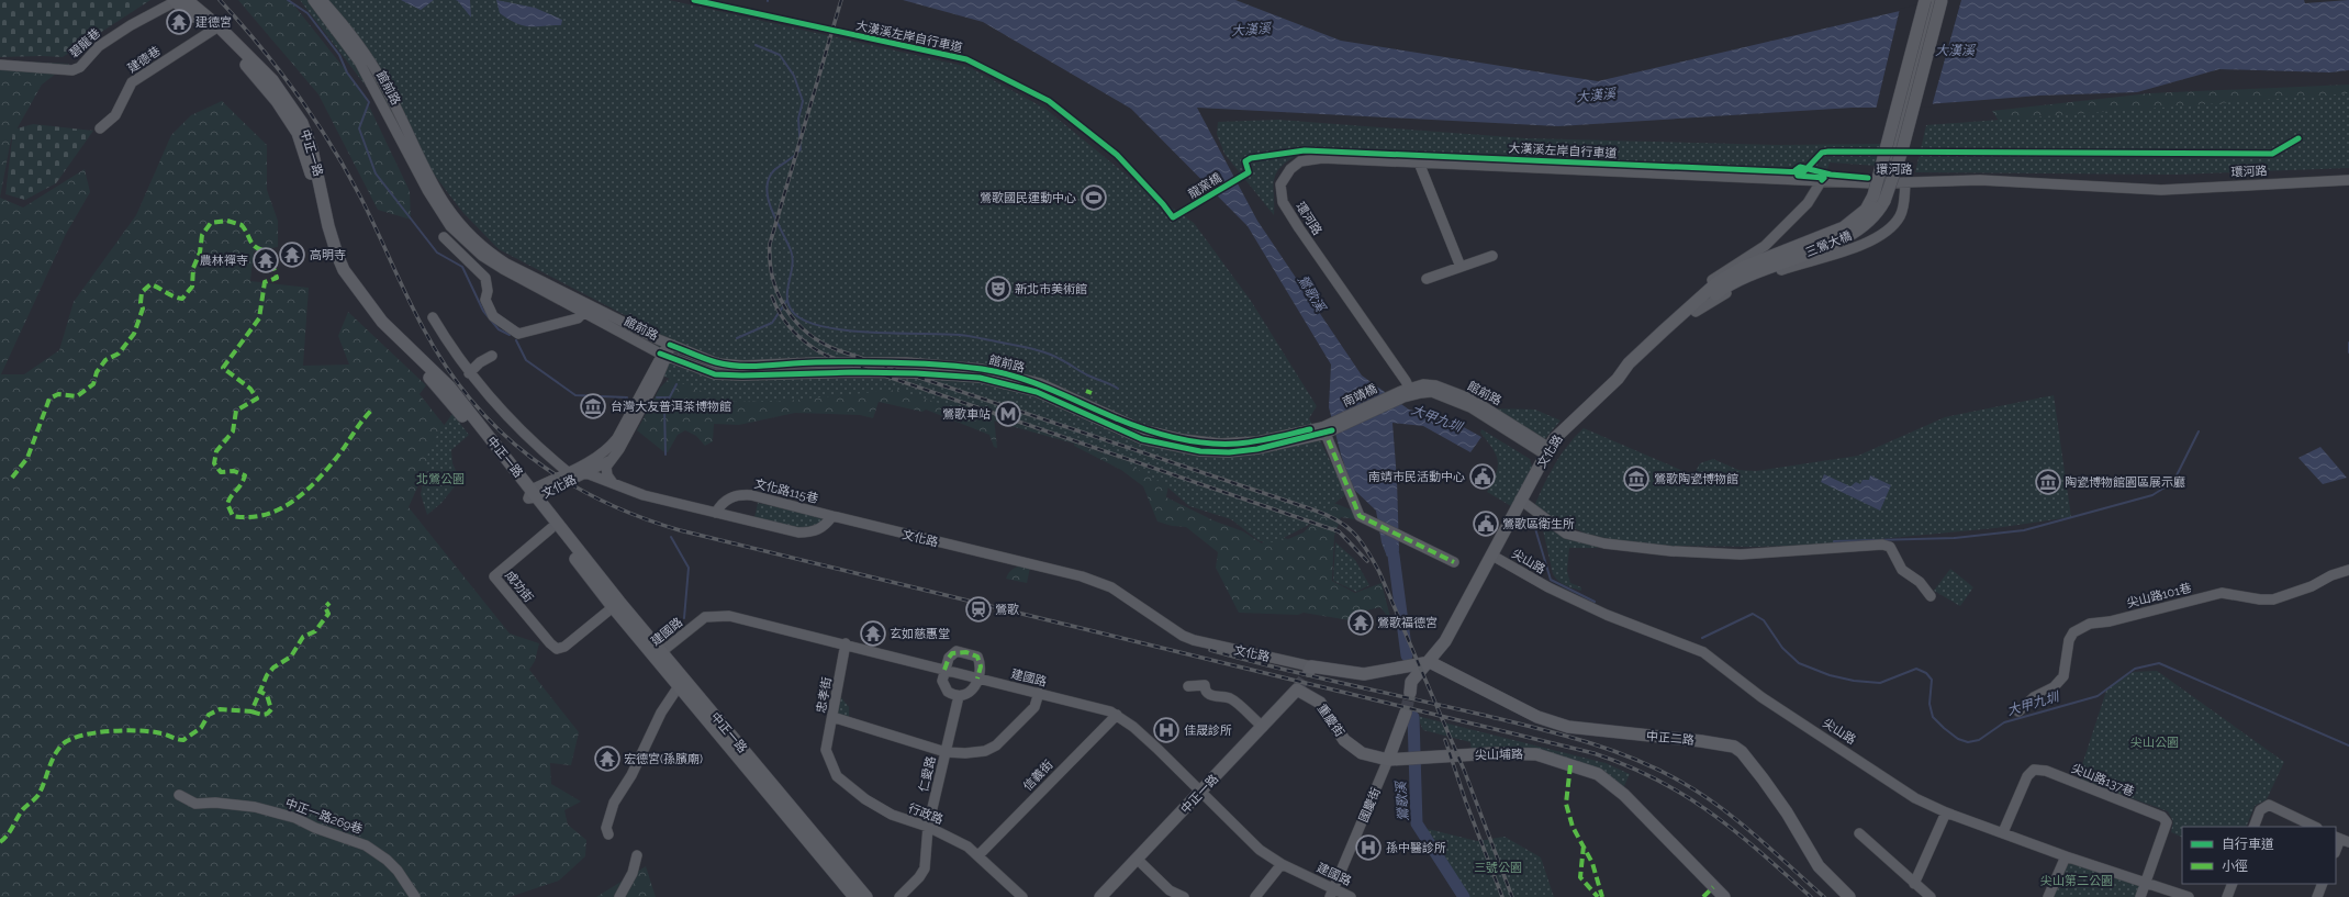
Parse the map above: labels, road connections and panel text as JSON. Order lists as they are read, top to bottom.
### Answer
{
  "streets": {
    "main road": [
      "中正一路",
      "三鶯大橋",
      "文化路",
      "重慶街",
      "中正二路",
      "尖山埔路",
      "國慶街"
    ],
    "street": [
      "碧龍巷",
      "建德巷",
      "館前路",
      "環河路",
      "南靖橋",
      "文化路115巷",
      "尖山路",
      "成功街",
      "尖山路101巷",
      "建國路",
      "忠孝街",
      "仁愛路",
      "信義街",
      "尖山路137巷",
      "行政路",
      "中正一路269巷"
    ],
    "cycle path": ["大漢溪左岸自行車道"]
  },
  "crossings": [
    ["碧龍巷", "中正一路"],
    ["建德巷", "中正一路"],
    ["館前路", "環河路"],
    ["館前路", "南靖橋"],
    ["館前路", "文化路"],
    ["中正一路", "文化路"],
    ["中正一路", "成功街"],
    ["中正一路", "建國路"],
    ["中正一路", "重慶街"],
    ["環河路", "南靖橋"],
    ["環河路", "文化路"],
    ["三鶯大橋", "文化路"],
    ["文化路", "文化路115巷"],
    ["文化路", "尖山路"],
    ["文化路", "中正二路"],
    ["尖山路", "尖山路137巷"],
    ["建國路", "忠孝街"],
    ["建國路", "仁愛路"],
    ["建國路", "信義街"],
    ["建國路", "國慶街"],
    ["忠孝街", "仁愛路"],
    ["忠孝街", "行政路"],
    ["重慶街", "尖山埔路"],
    ["重慶街", "國慶街"],
    ["尖山埔路", "國慶街"],
    ["仁愛路", "行政路"],
    ["信義街", "行政路"]
  ],
  "water": ["大漢溪", "鶯歌溪", "大甲九圳"],
  "parks": [
    "北鶯公園",
    "尖山公園",
    "三號公園",
    "尖山第二公園"
  ],
  "places": {
    "temple": [
      "建德宮",
      "高明寺",
      "農林禪寺",
      "鶯歌福德宮",
      "玄如慈惠堂",
      "宏德宮(孫臏廟)"
    ],
    "sports": ["鶯歌國民運動中心"],
    "theatre": ["新北市美術館"],
    "museum": ["台灣大友普洱茶博物館", "鶯歌陶瓷博物館", "陶瓷博物館園區展示廳"],
    "metro station": ["鶯歌車站"],
    "public building": ["南靖市民活動中心", "鶯歌區衛生所"],
    "station": ["鶯歌"],
    "hospital": ["佳晟診所", "孫中醫診所"]
  },
  "legend": ["自行車道", "小徑"]
}
